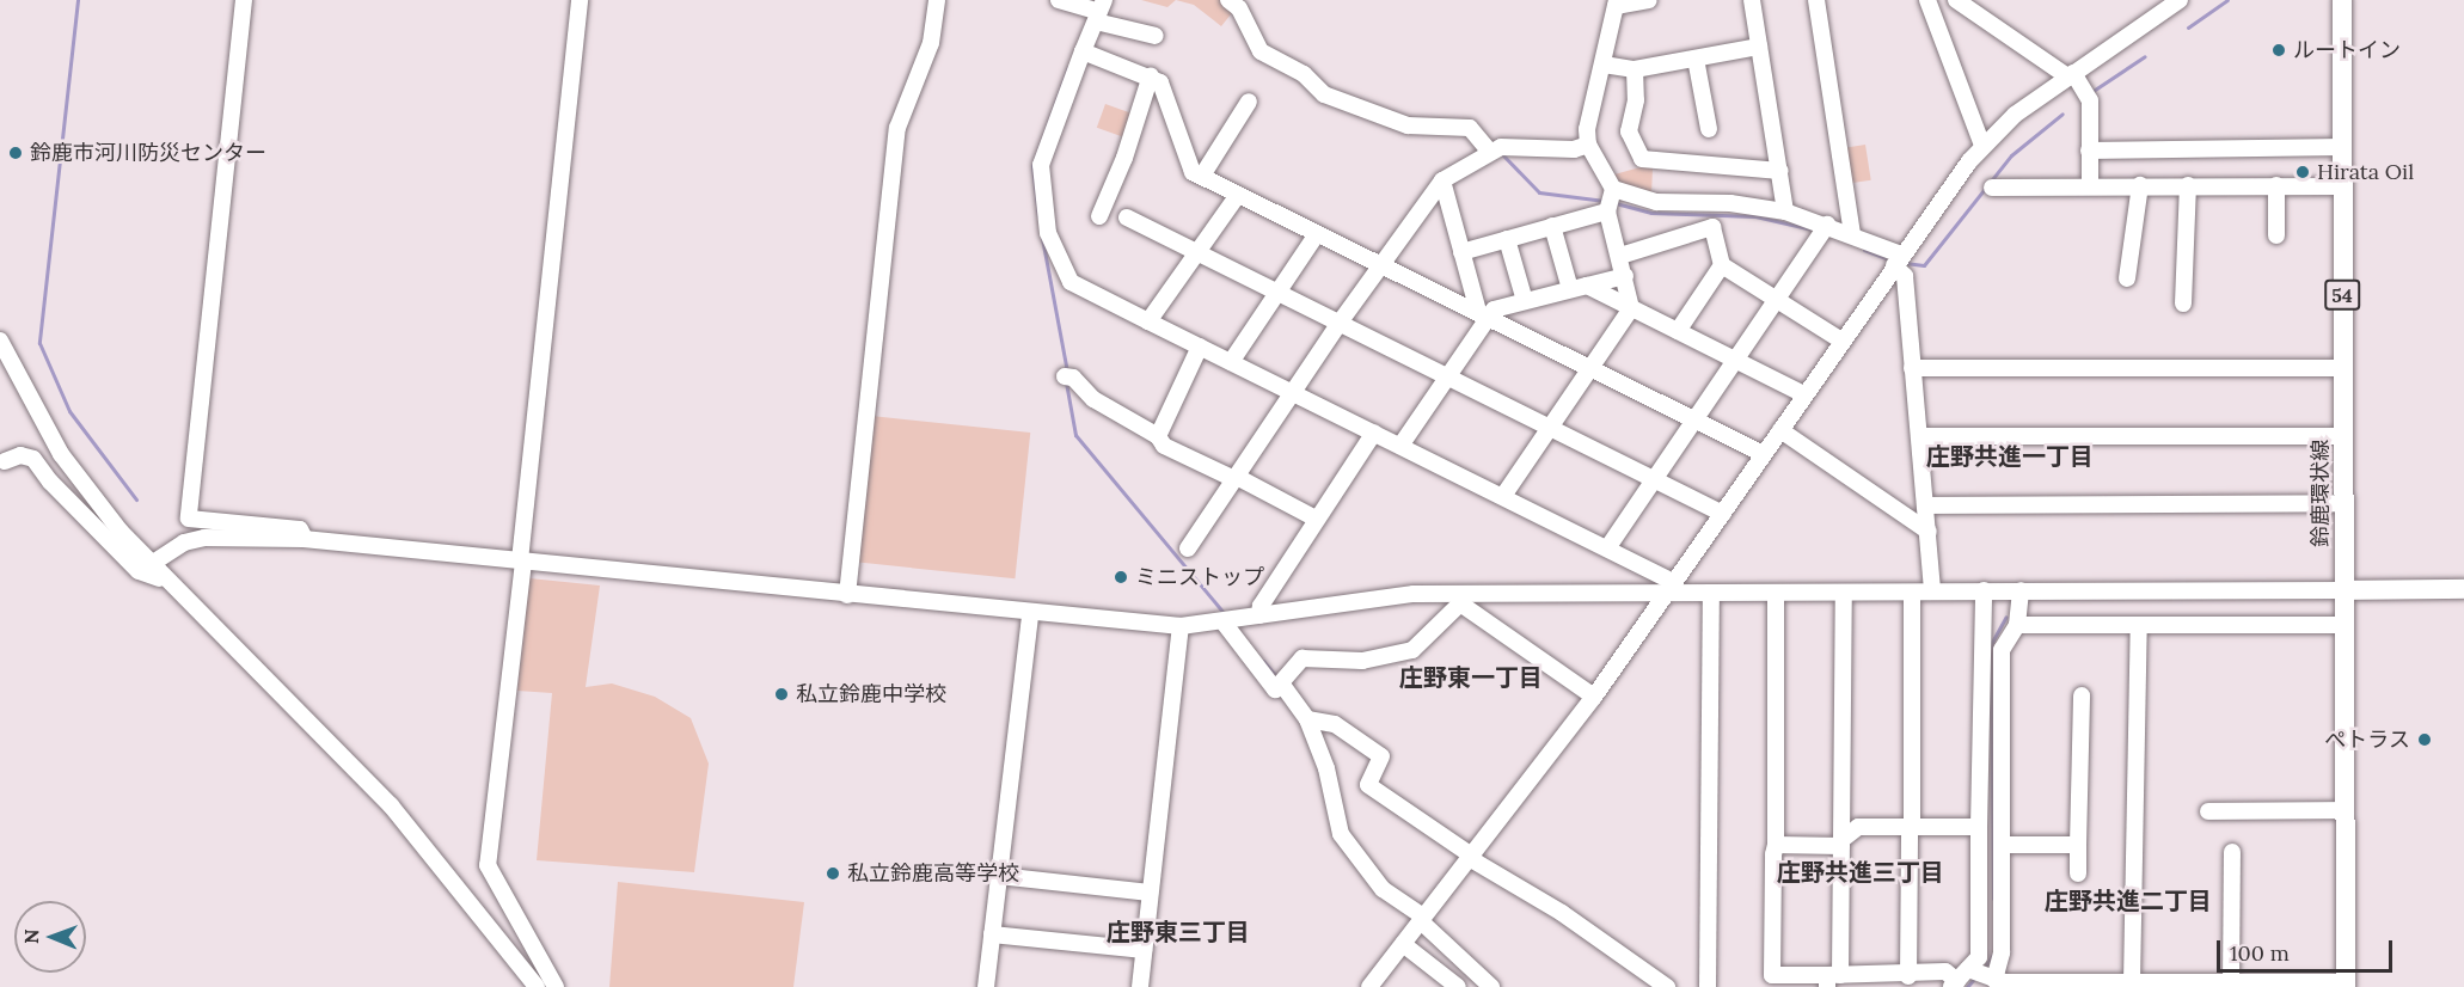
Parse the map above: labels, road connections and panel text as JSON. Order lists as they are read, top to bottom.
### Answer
{
  "streets": {
    "main road": ["54", "鈴鹿環状線"]
  },
  "districts": [
    "庄野共進一丁目",
    "庄野東一丁目",
    "庄野共進三丁目",
    "庄野共進二丁目",
    "庄野東三丁目"
  ],
  "places": [
    "ルートイン",
    "鈴鹿市河川防災センター",
    "Hirata Oil",
    "ミニストップ",
    "私立鈴鹿中学校",
    "ぺトラス",
    "私立鈴鹿高等学校"
  ],
  "scale_bar": "100 m",
  "north": "left"
}
